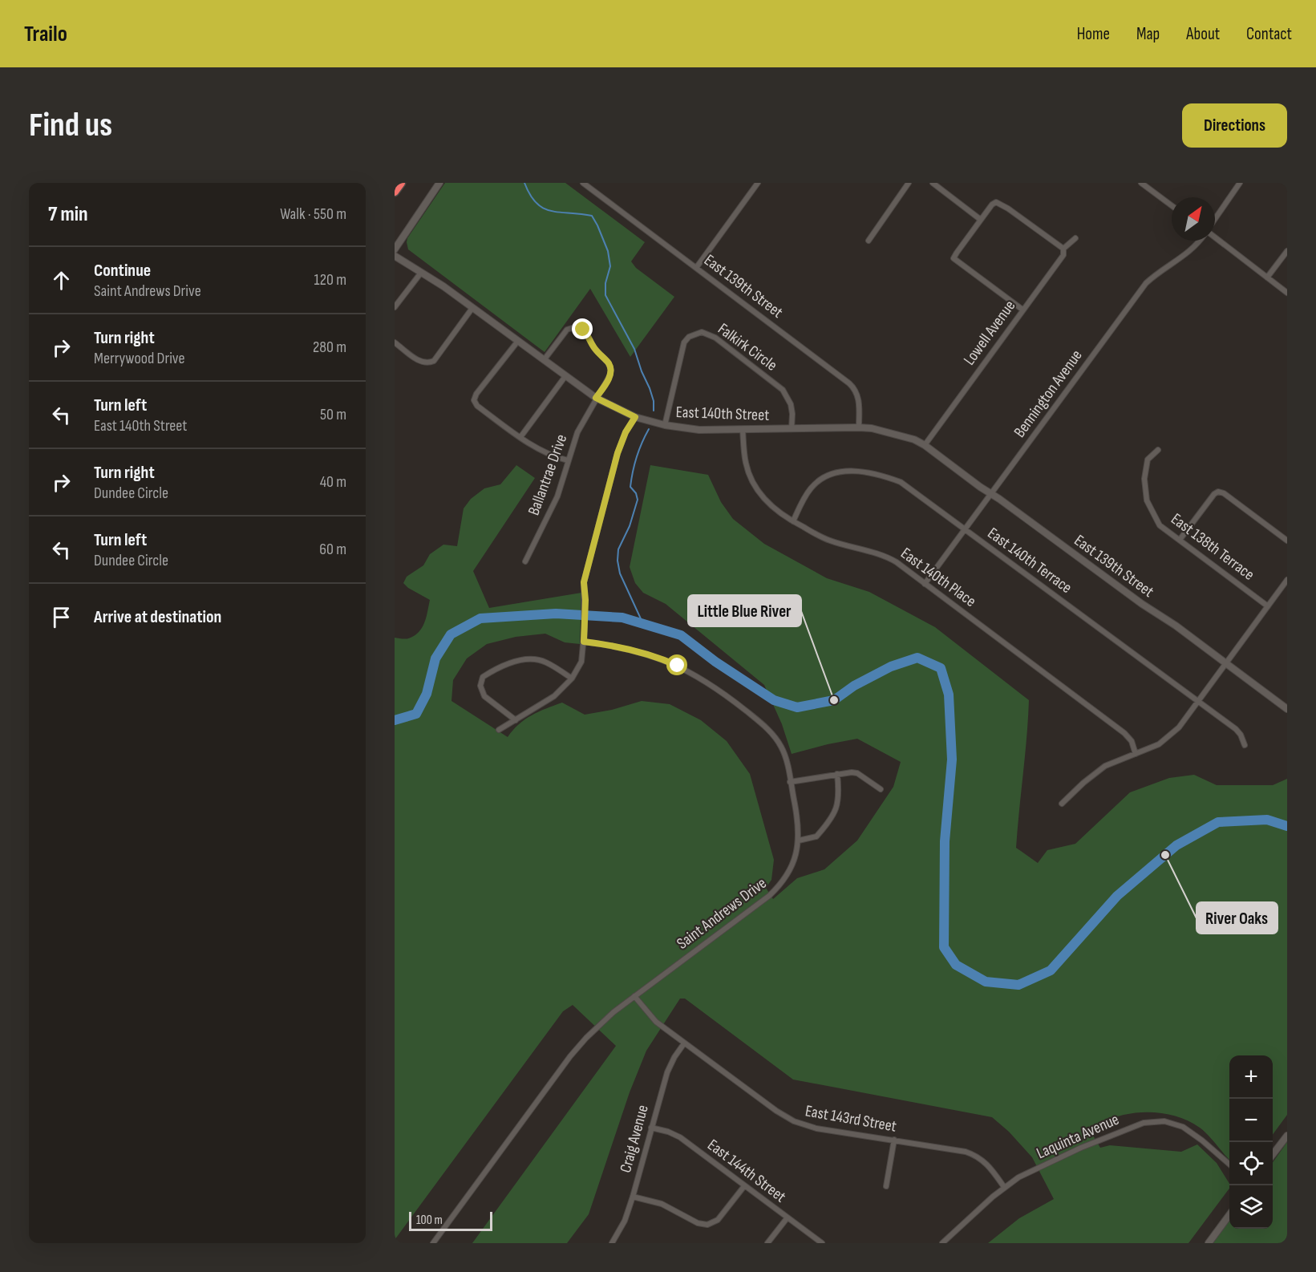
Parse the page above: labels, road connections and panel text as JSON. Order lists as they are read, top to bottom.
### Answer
{
  "streets": {
    "street": [
      "East 139th Street",
      "Lowell Avenue",
      "Falkirk Circle",
      "Bennington Avenue",
      "East 140th Street",
      "Ballantrae Drive",
      "East 138th Terrace",
      "East 140th Terrace",
      "East 140th Place",
      "Saint Andrews Drive",
      "East 143rd Street",
      "Laquinta Avenue",
      "Craig Avenue",
      "East 144th Street"
    ]
  },
  "crossings": [
    ["East 139th Street", "Lowell Avenue"],
    ["East 139th Street", "Bennington Avenue"],
    ["East 139th Street", "East 140th Street"],
    ["Lowell Avenue", "East 140th Street"],
    ["Falkirk Circle", "East 140th Street"],
    ["Bennington Avenue", "East 140th Terrace"],
    ["Bennington Avenue", "East 140th Place"],
    ["East 140th Street", "Ballantrae Drive"],
    ["East 140th Street", "East 140th Place"],
    ["East 140th Terrace", "East 140th Place"],
    ["Saint Andrews Drive", "East 143rd Street"],
    ["East 143rd Street", "Laquinta Avenue"],
    ["East 143rd Street", "Craig Avenue"],
    ["Craig Avenue", "East 144th Street"]
  ],
  "places": ["Little Blue River", "River Oaks"],
  "scale_bar": "100 m",
  "north": "top right",
  "page": {
    "header": "Trailo",
    "nav": [
      "Home",
      "Map",
      "About",
      "Contact"
    ],
    "buttons": "Directions",
    "title": "Find us",
    "heading": ["7 min", "Walk · 550 m"],
    "list": [
      ["Continue", "Saint Andrews Drive", "120 m"],
      ["Turn right", "Merrywood Drive", "280 m"],
      ["Turn left", "East 140th Street", "50 m"],
      ["Turn right", "Dundee Circle", "40 m"],
      ["Turn left", "Dundee Circle", "60 m"],
      "Arrive at destination"
    ],
    "map_buttons": ["+", "−"],
    "scale": "100 m"
  }
}
